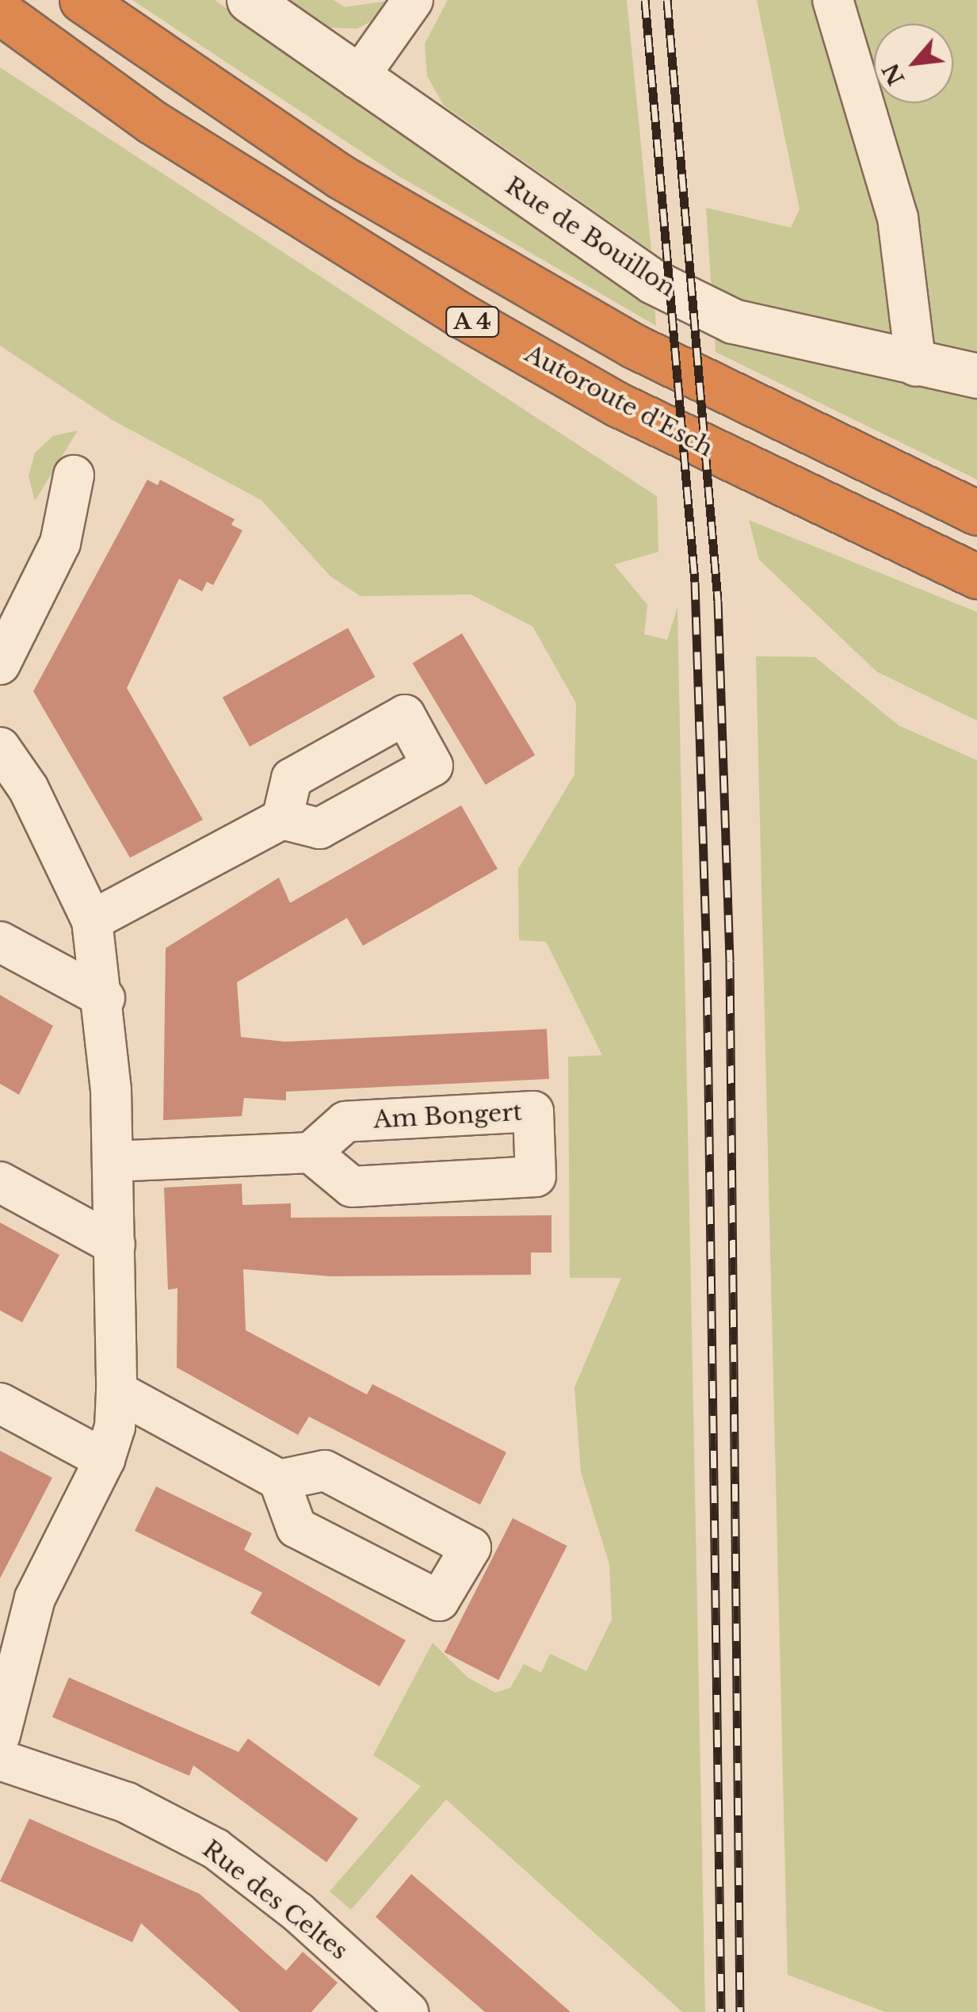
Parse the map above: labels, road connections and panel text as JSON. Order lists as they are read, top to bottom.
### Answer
{
  "streets": {
    "highway": ["A 4", "Autoroute d'Esch"],
    "street": ["Rue de Bouillon", "Am Bongert", "Rue des Celtes"]
  },
  "north": "bottom left"
}
